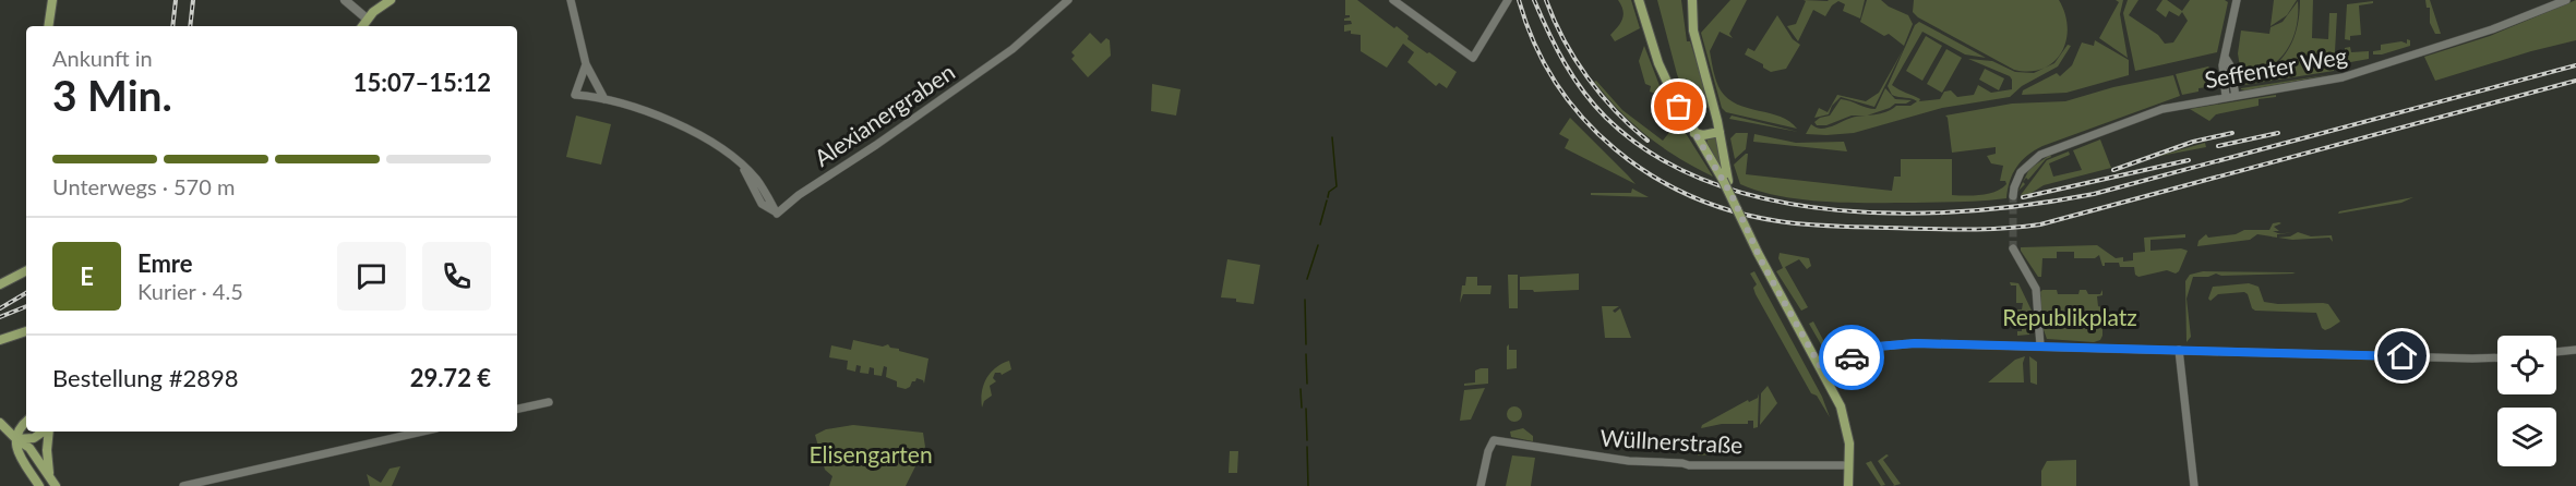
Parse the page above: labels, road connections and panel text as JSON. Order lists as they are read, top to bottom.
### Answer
{
  "streets": {
    "street": ["Seffenter Weg", "Alexianergraben", "Wüllnerstraße"]
  },
  "parks": ["Republikplatz", "Elisengarten"],
  "page": {
    "heading": ["3 Min.", "Ankunft in", "15:07–15:12"],
    "panel": [
      "Emre",
      "Kurier · 4.5",
      "Bestellung #2898",
      "29.72 €"
    ],
    "bar": "Unterwegs · 570 m",
    "round": "E"
  }
}
